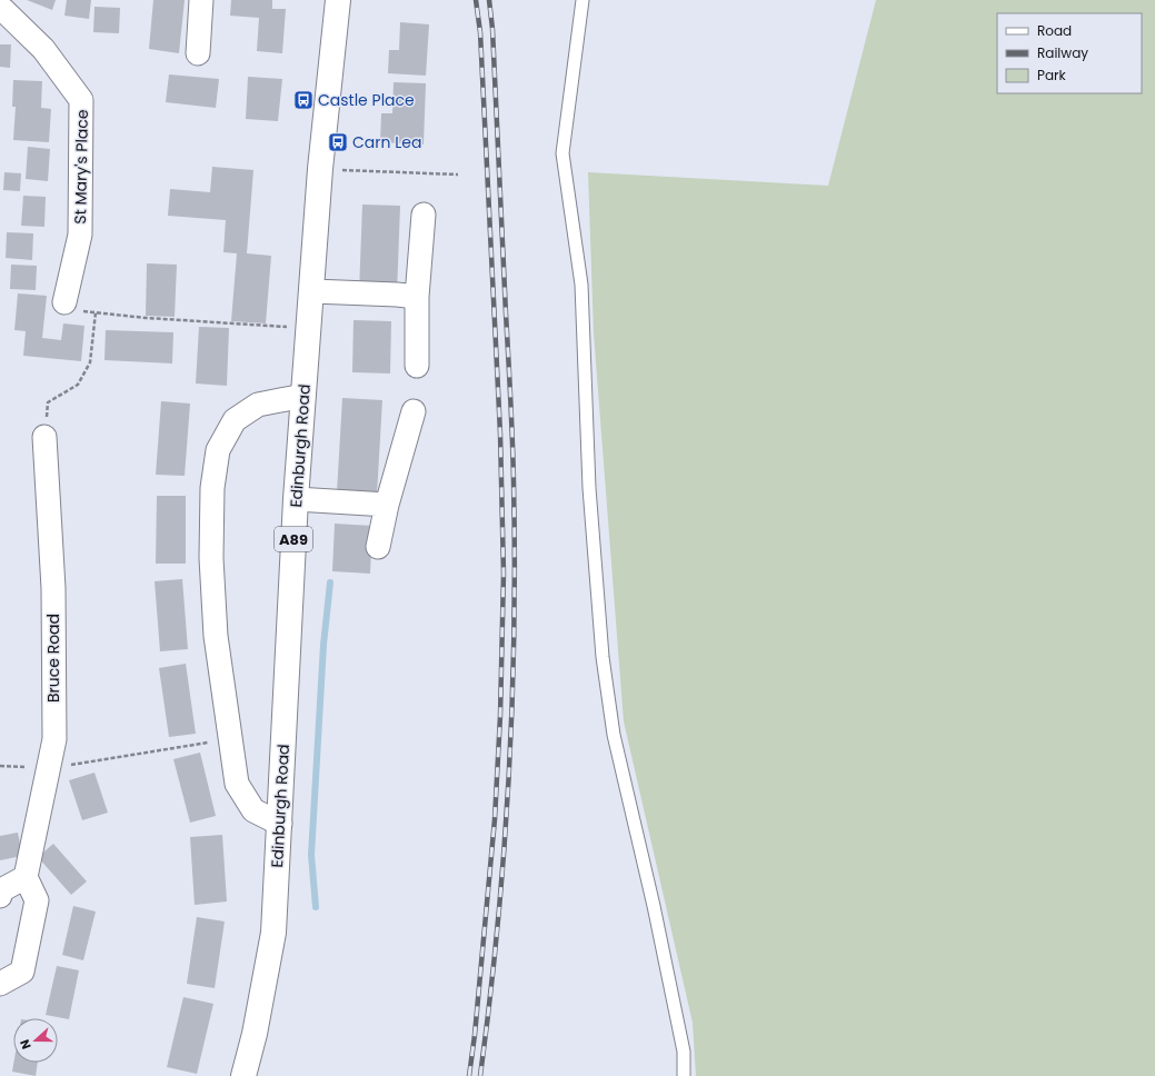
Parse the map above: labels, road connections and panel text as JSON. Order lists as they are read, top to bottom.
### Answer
{
  "streets": {
    "main road": ["Edinburgh Road", "A89"],
    "street": ["St Mary's Place", "Bruce Road"]
  },
  "places": {
    "bus stop": ["Castle Place", "Carn Lea"]
  },
  "legend": ["Road", "Railway", "Park"],
  "north": "left"
}
